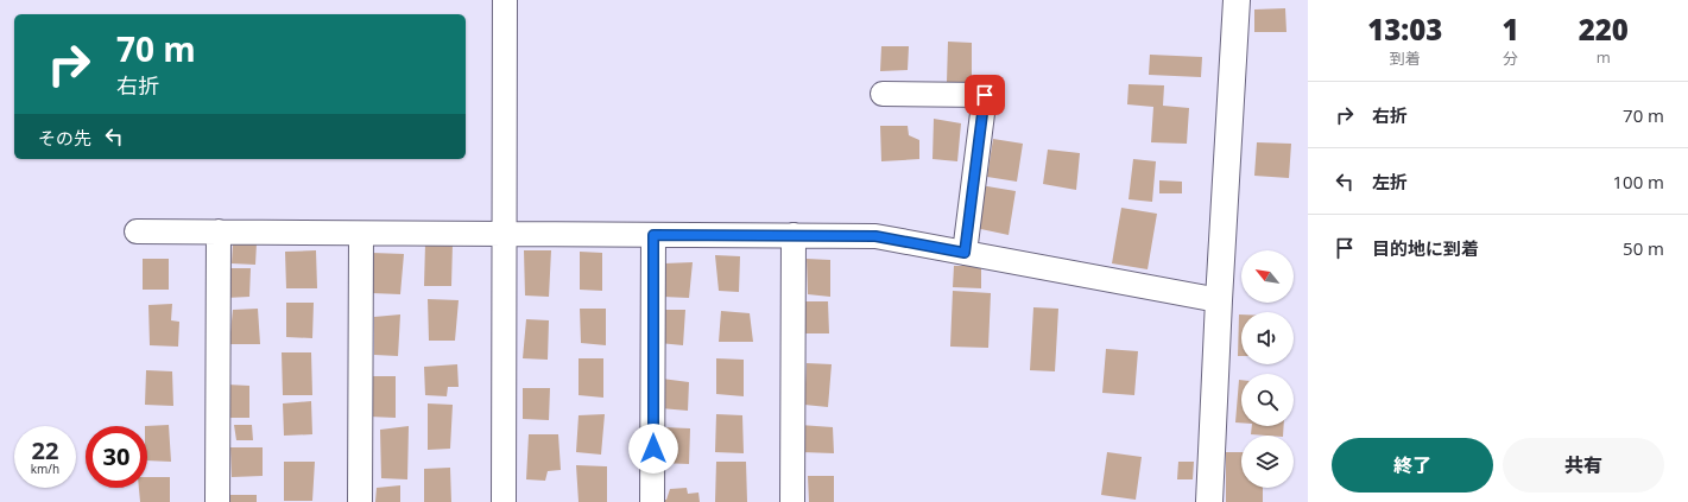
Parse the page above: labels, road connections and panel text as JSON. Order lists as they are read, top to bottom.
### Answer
{
  "north": "top left",
  "page": {
    "eta": [
      "13:03",
      "到着",
      "1",
      "分",
      "220",
      "m"
    ],
    "turn": ["70 m", "右折"],
    "list": [
      {
        "name": "右折",
        "value": "70 m"
      },
      {
        "name": "左折",
        "value": "100 m"
      },
      {
        "name": "目的地に到着",
        "value": "50 m"
      }
    ],
    "then": "その先",
    "speed": "22 km/h",
    "limit": "30",
    "buttons": ["終了", "共有"]
  }
}
